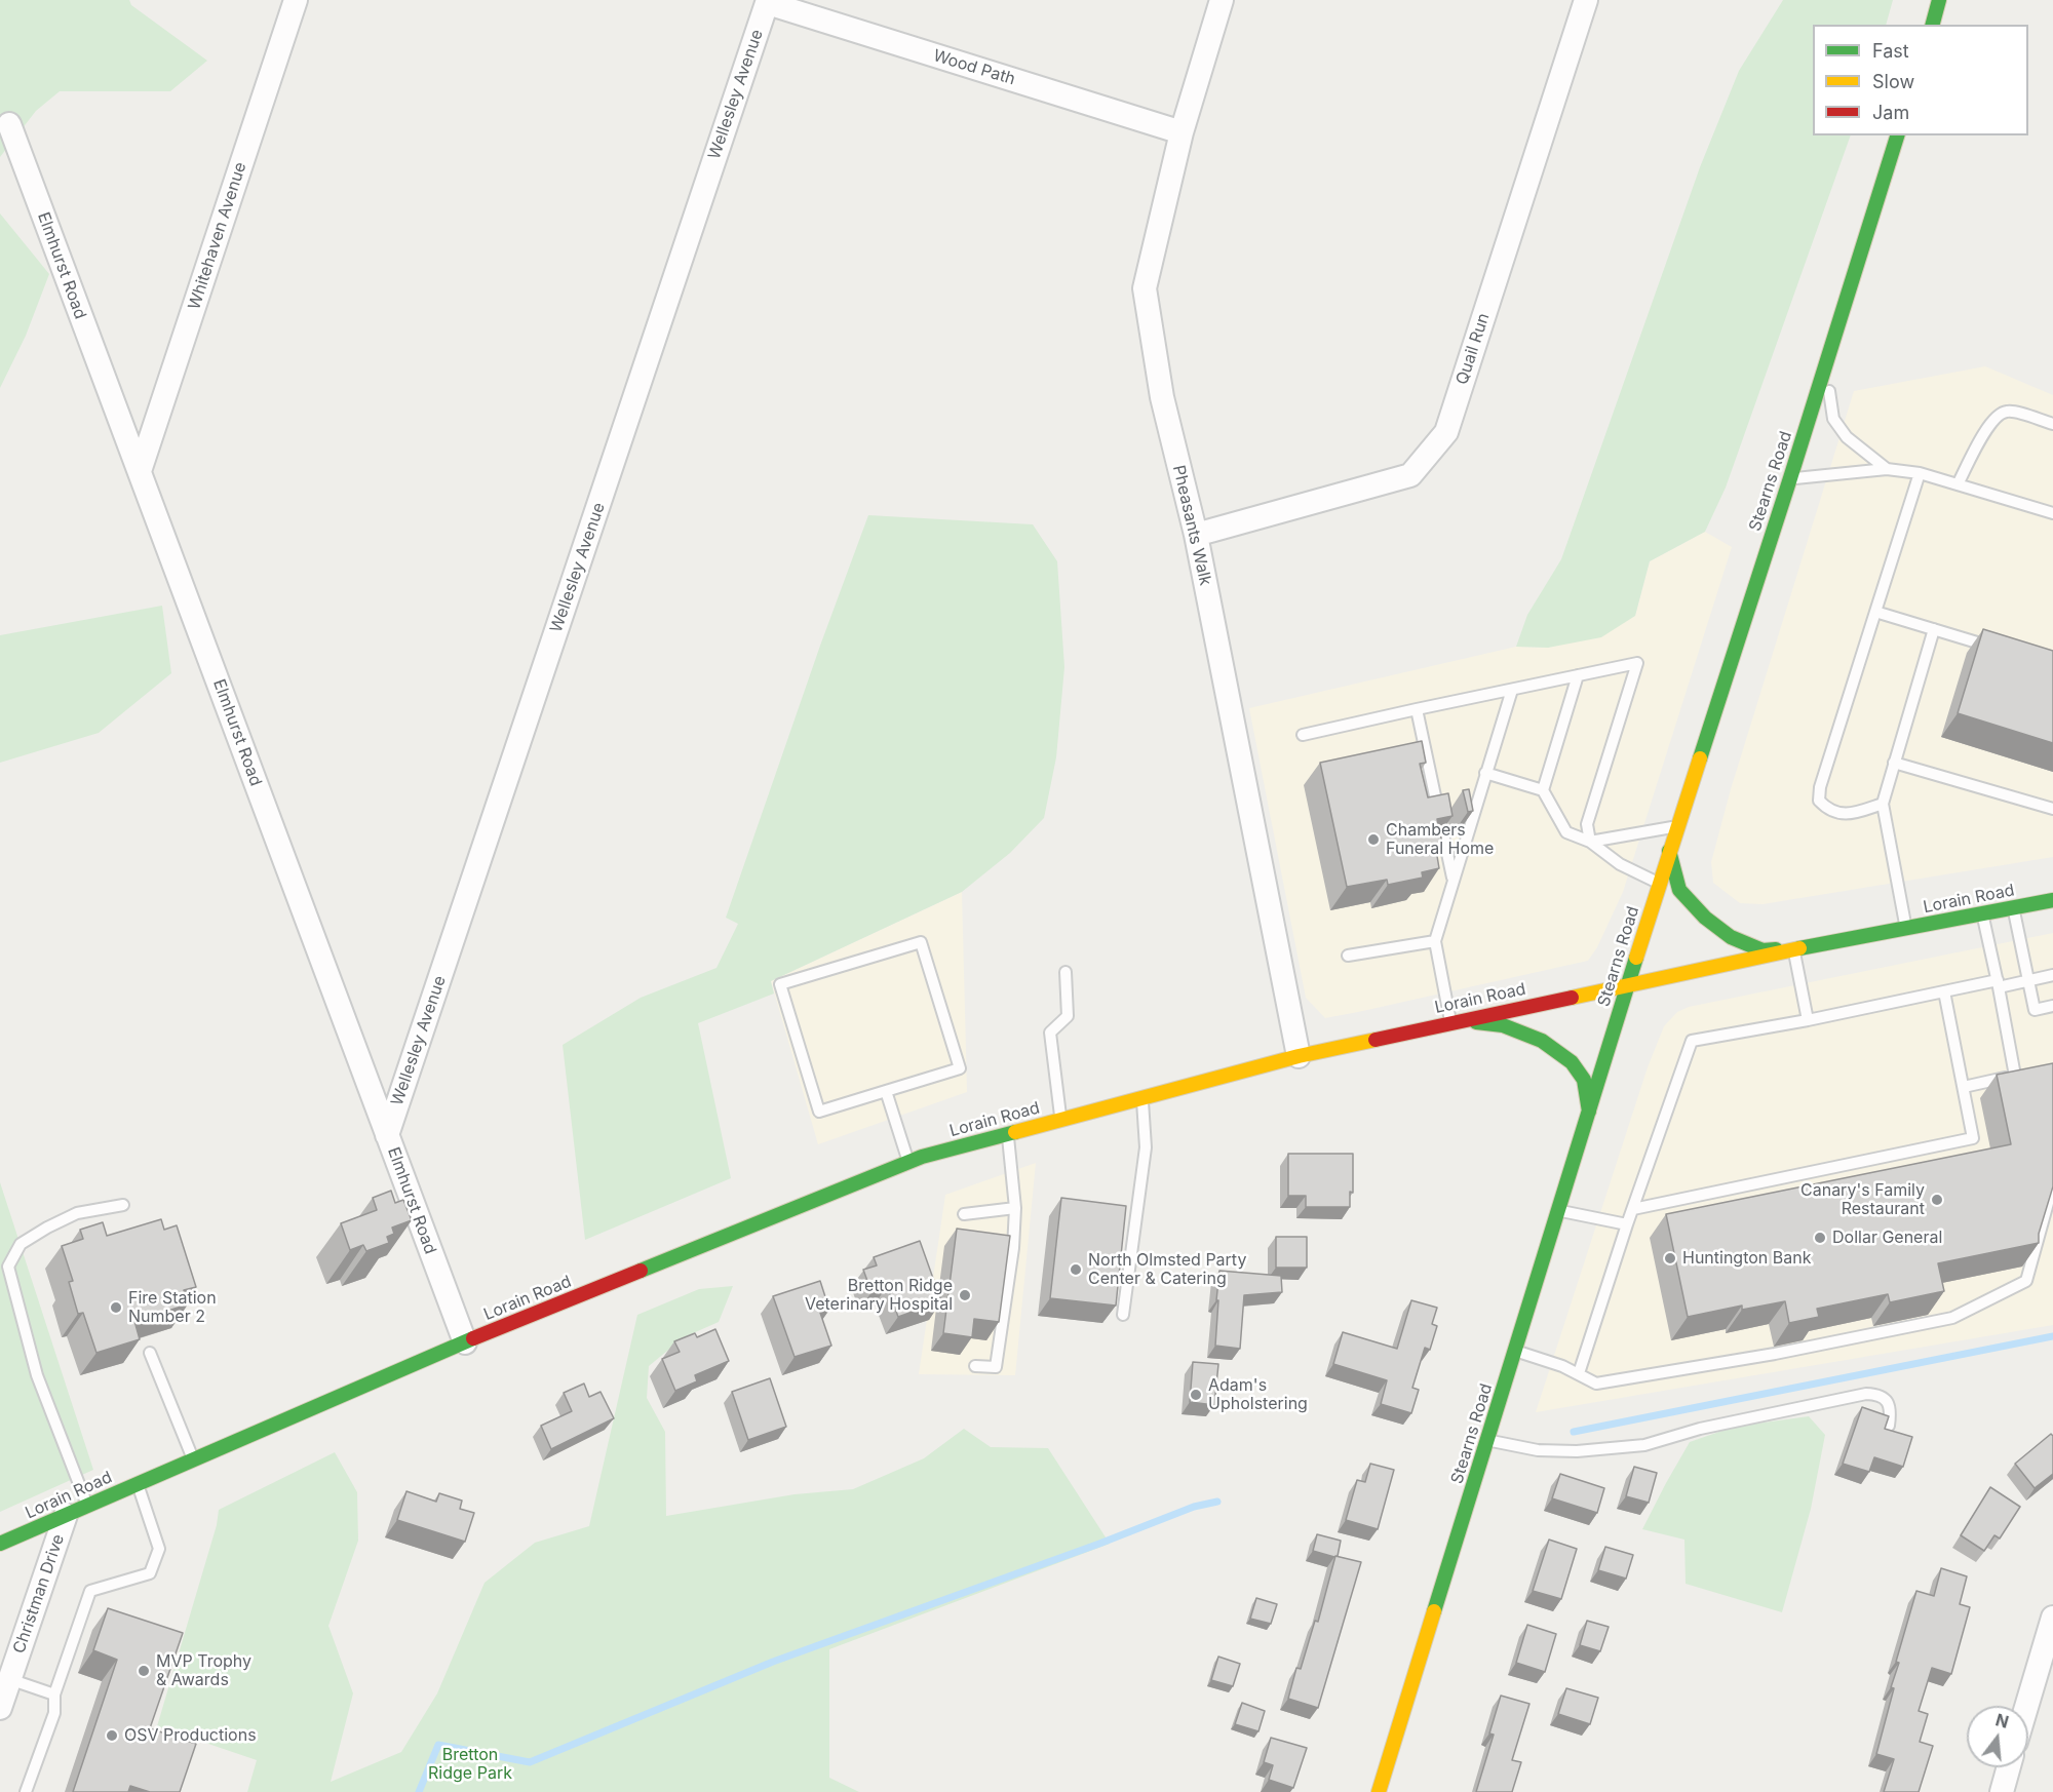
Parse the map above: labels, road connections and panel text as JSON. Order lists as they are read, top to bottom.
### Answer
{
  "streets": {
    "main road": ["Stearns Road", "Lorain Road"],
    "street": [
      "Wood Path",
      "Wellesley Avenue",
      "Whitehaven Avenue",
      "Elmhurst Road",
      "Quail Run",
      "Pheasants Walk",
      "Christman Drive"
    ]
  },
  "crossings": [
    ["Wood Path", "Wellesley Avenue"],
    ["Wood Path", "Pheasants Walk"],
    ["Wellesley Avenue", "Elmhurst Road"],
    ["Whitehaven Avenue", "Elmhurst Road"],
    ["Elmhurst Road", "Lorain Road"],
    ["Quail Run", "Pheasants Walk"],
    ["Stearns Road", "Lorain Road"],
    ["Pheasants Walk", "Lorain Road"],
    ["Lorain Road", "Christman Drive"]
  ],
  "parks": ["Bretton Ridge Park"],
  "places": [
    "Chambers Funeral Home",
    "Canary's Family Restaurant",
    "Dollar General",
    "Huntington Bank",
    "North Olmsted Party Center & Catering",
    "Bretton Ridge Veterinary Hospital",
    "Fire Station Number 2",
    "Adam's Upholstering",
    "MVP Trophy & Awards",
    "OSV Productions"
  ],
  "legend": ["Fast", "Slow", "Jam"],
  "north": "top"
}
